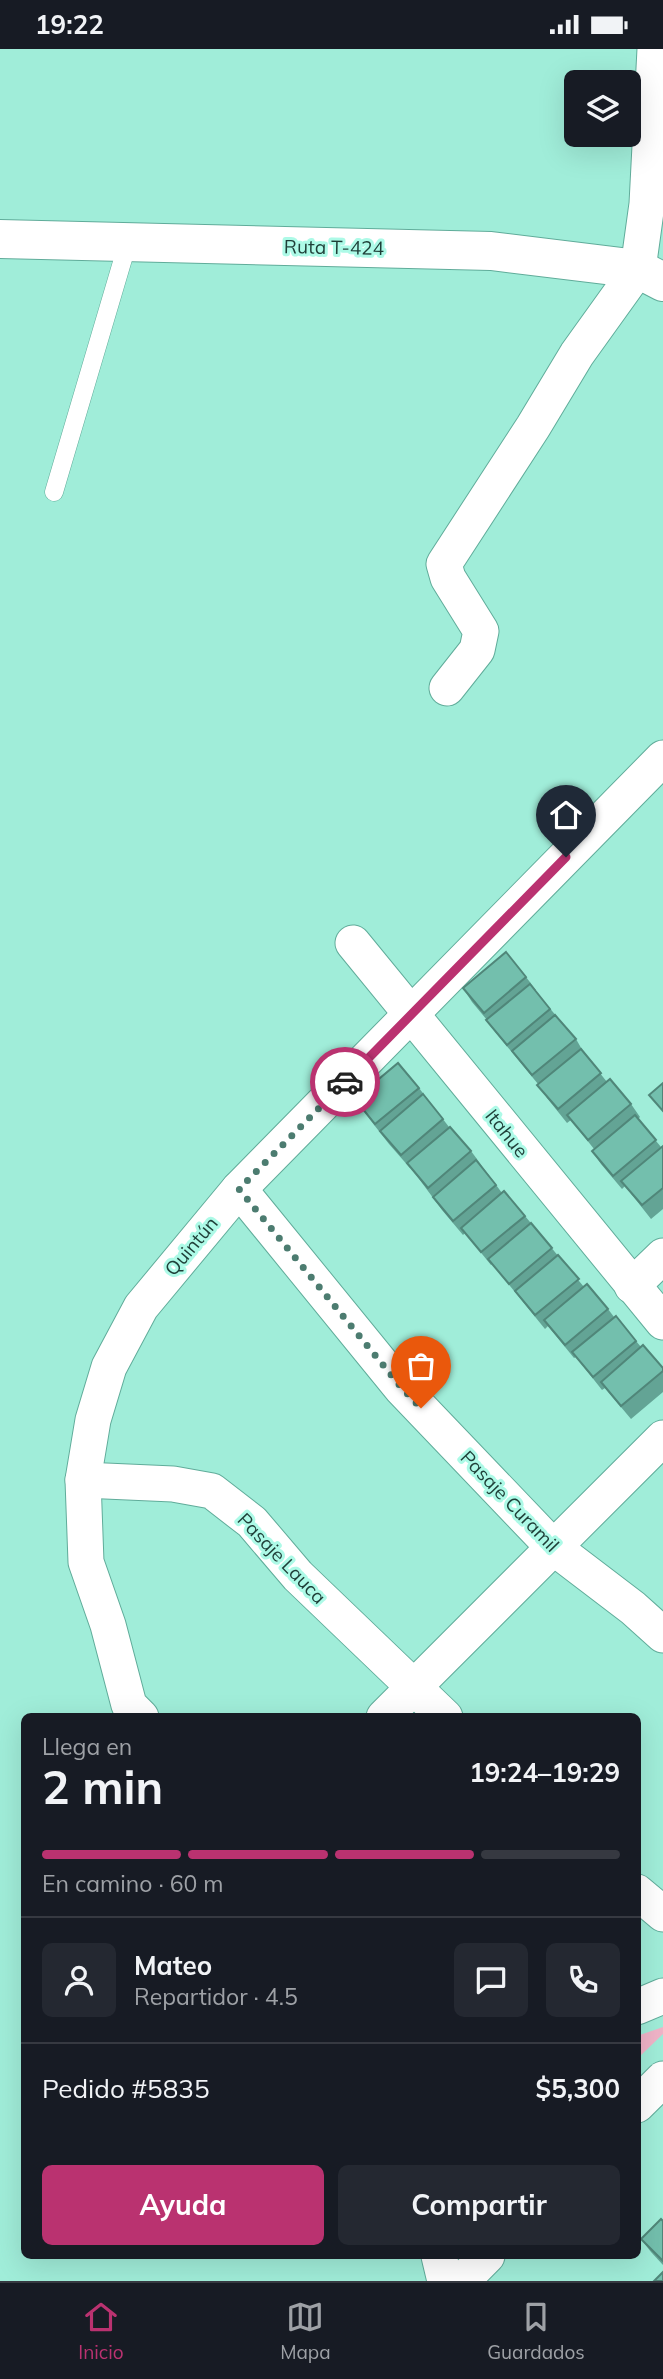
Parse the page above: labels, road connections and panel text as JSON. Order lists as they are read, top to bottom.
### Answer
{
  "streets": {
    "street": [
      "Ruta T-424",
      "Itahue",
      "Quintún",
      "Pasaje Curamil",
      "Pasaje Lauca"
    ]
  },
  "crossings": [
    ["Itahue", "Quintún"],
    ["Quintún", "Pasaje Curamil"],
    ["Quintún", "Pasaje Lauca"]
  ],
  "page": {
    "status": "19:22",
    "heading": ["2 min", "Llega en", "19:24–19:29"],
    "panel": [
      "Mateo",
      "Repartidor · 4.5",
      "Pedido #5835",
      "$5,300"
    ],
    "bar": "En camino · 60 m",
    "buttons": ["Ayuda", "Compartir"],
    "tabs": ["Inicio", "Mapa", "Guardados"]
  }
}
